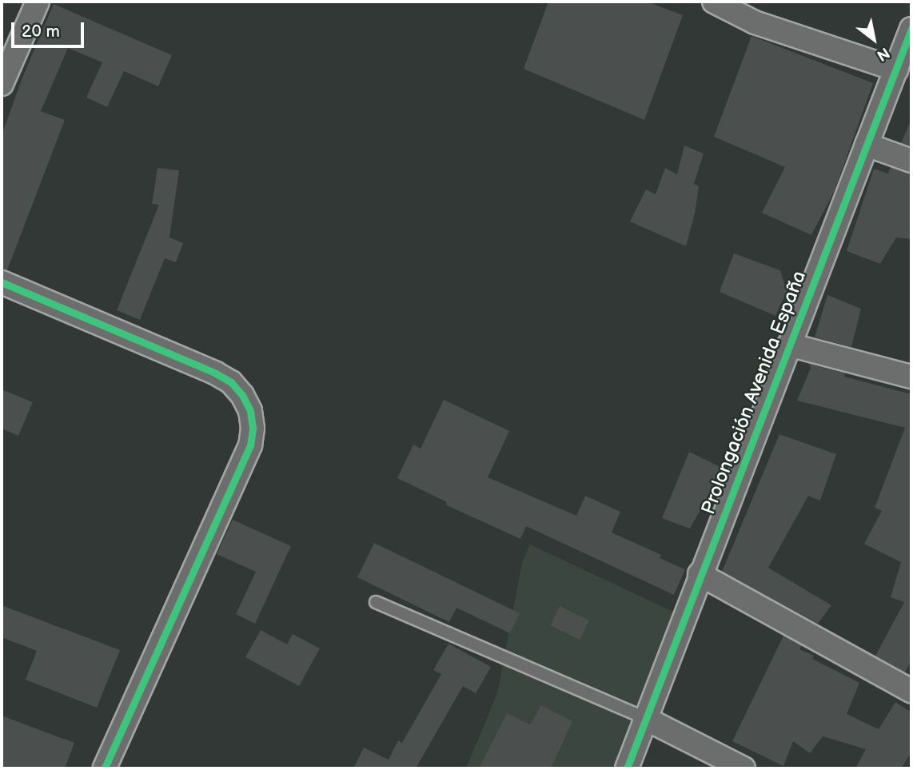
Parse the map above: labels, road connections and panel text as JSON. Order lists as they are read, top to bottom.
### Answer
{
  "streets": {
    "street": ["Prolongación Avenida España"]
  },
  "scale_bar": "20 m",
  "north": "bottom right"
}
